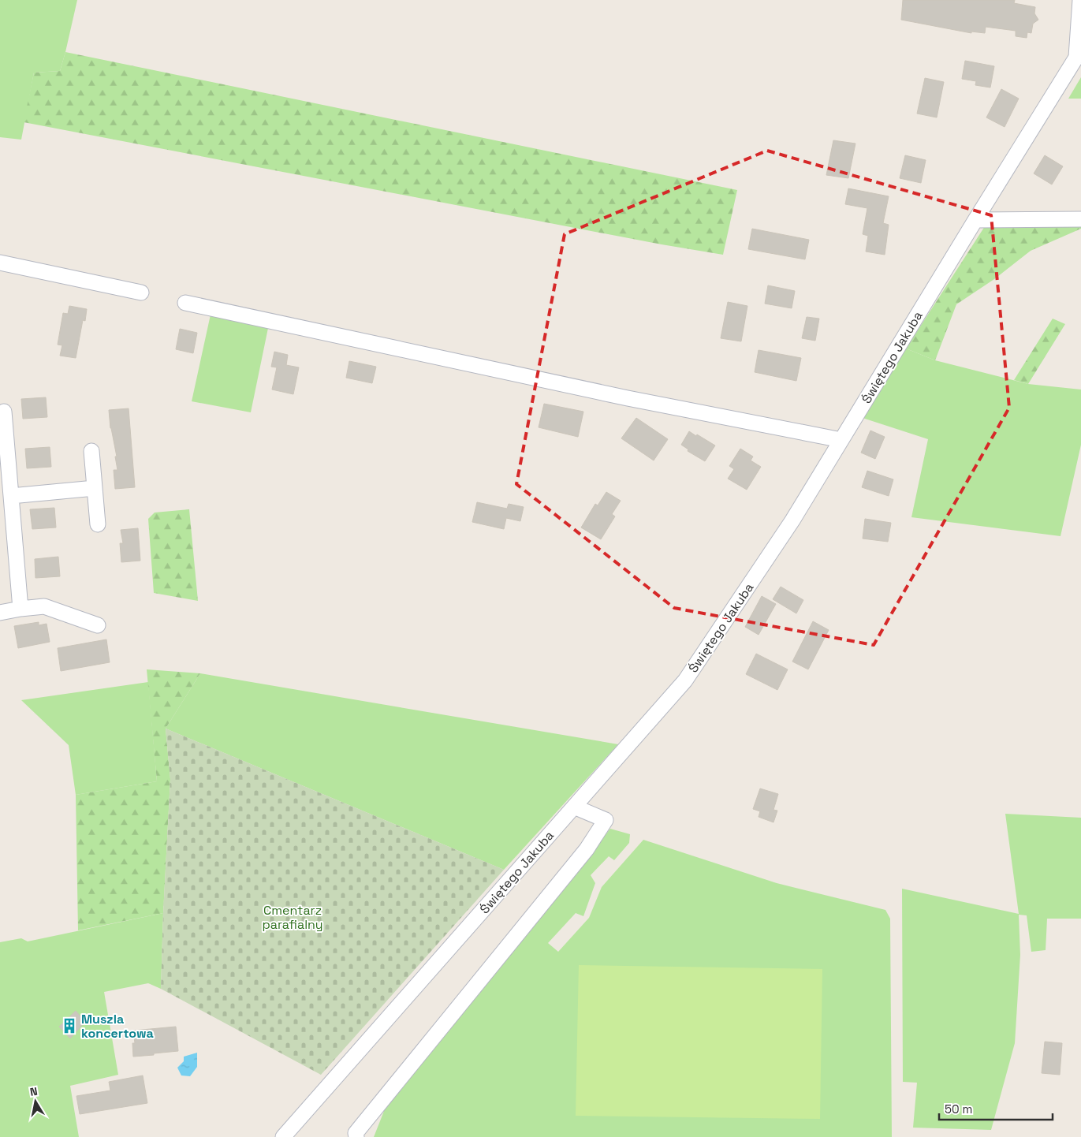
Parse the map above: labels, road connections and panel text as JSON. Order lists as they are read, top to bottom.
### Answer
{
  "streets": {
    "street": ["Świętego Jakuba"]
  },
  "parks": ["Cmentarz parafialny"],
  "places": {
    "building": ["Muszla koncertowa"]
  },
  "scale_bar": "50 m",
  "north": "top"
}
